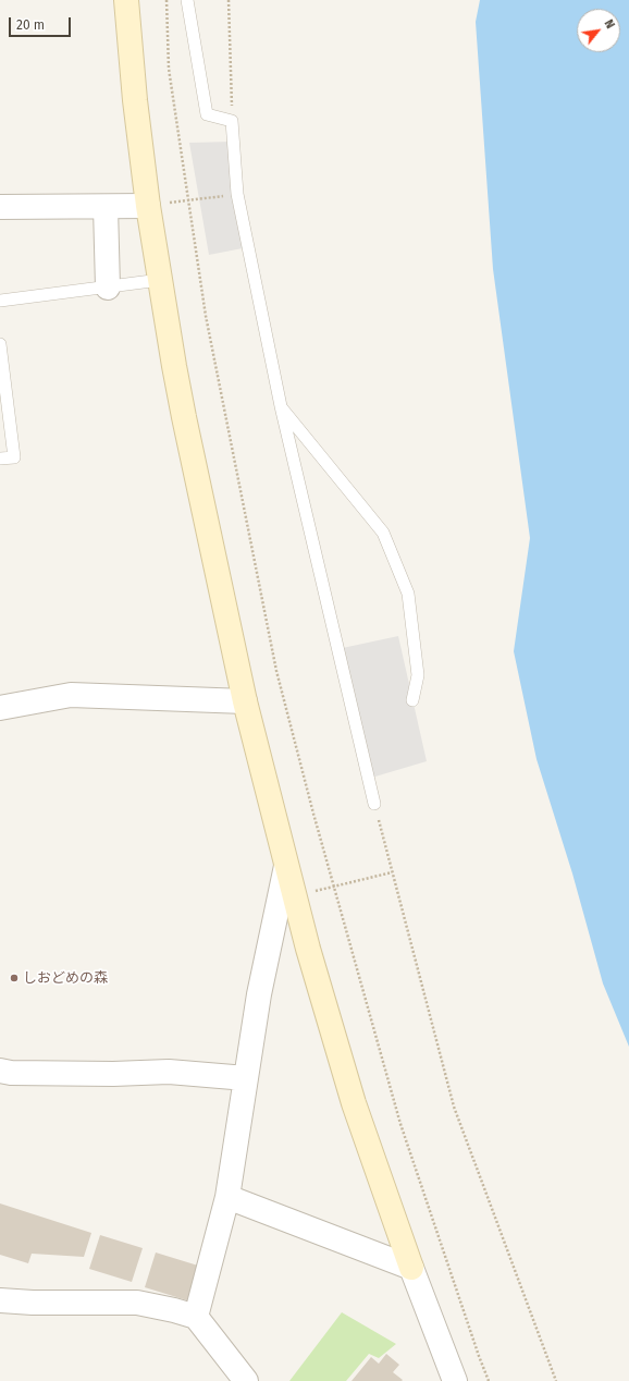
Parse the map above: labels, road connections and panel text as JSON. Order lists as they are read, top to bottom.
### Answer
{
  "places": ["しおどめの森"],
  "scale_bar": "20 m",
  "north": "top right"
}
